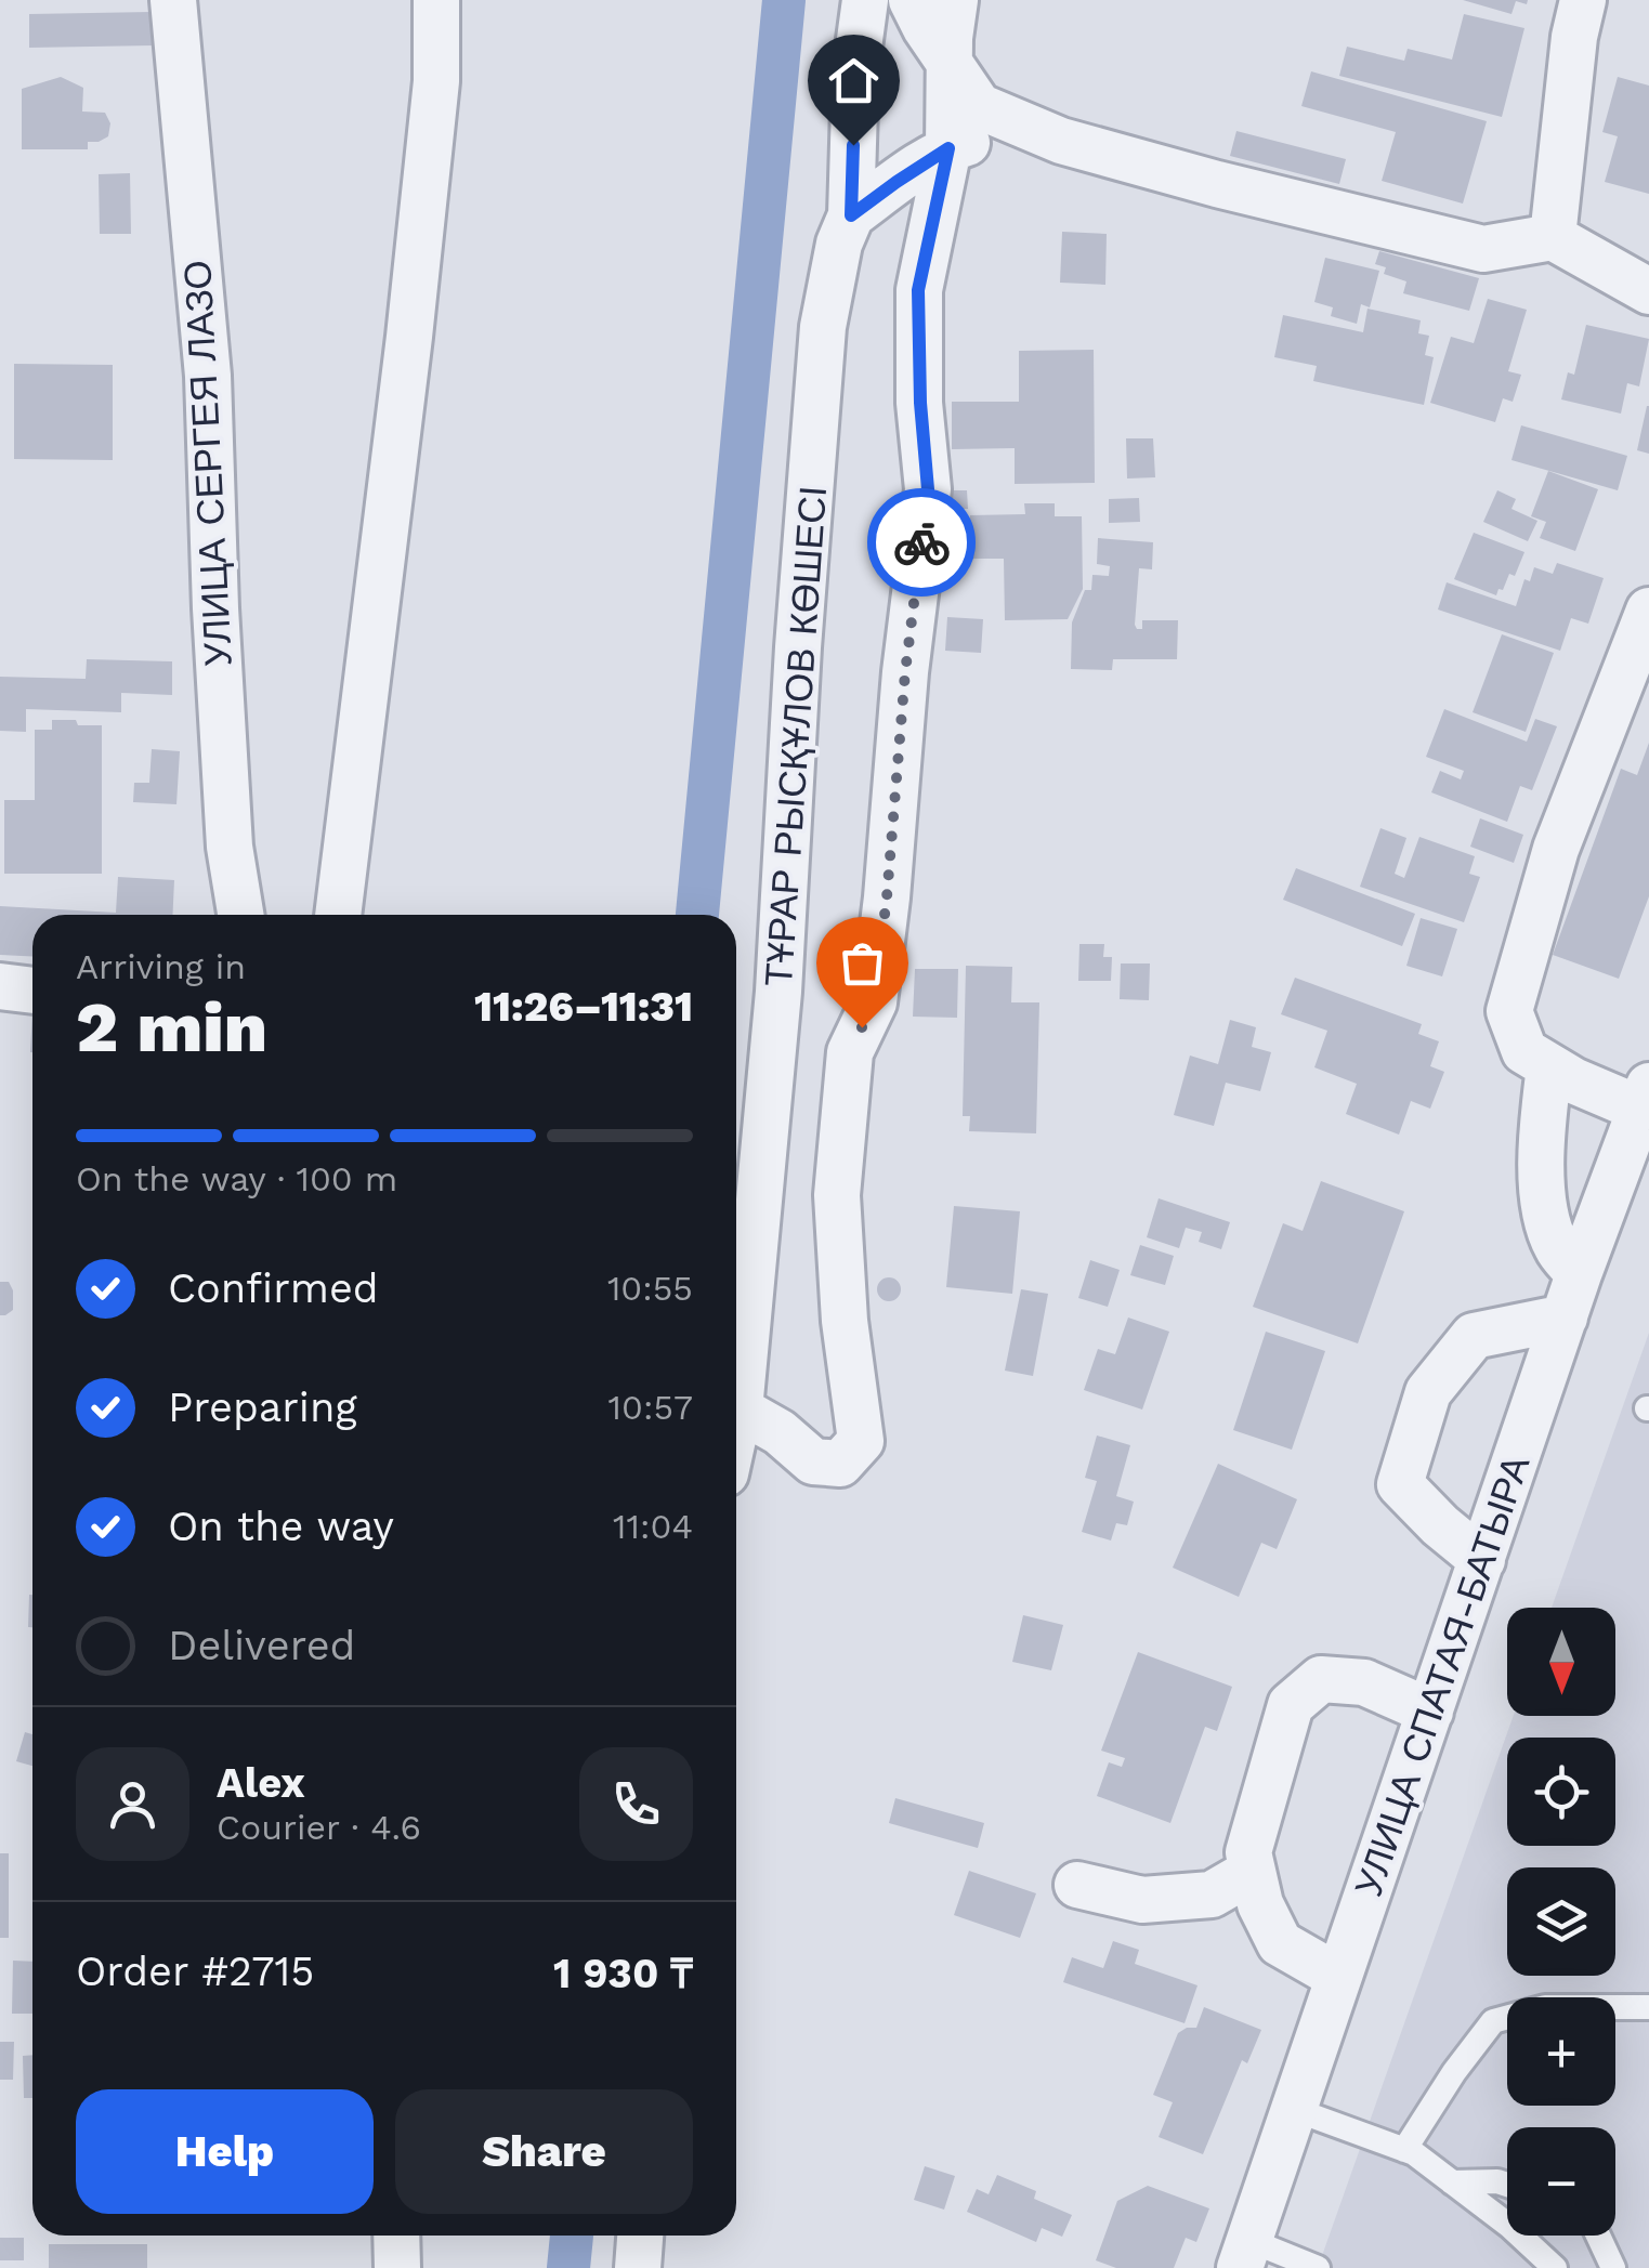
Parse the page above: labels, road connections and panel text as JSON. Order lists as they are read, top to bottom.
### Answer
{
  "streets": {
    "street": ["УЛИЦА СЕРГЕЯ ЛАЗО", "ТҰРАР РЫСҚҰЛОВ КӨШЕСІ", "УЛИЦА СПАТАЯ-БАТЫРА"]
  },
  "north": "bottom",
  "page": {
    "heading": ["2 min", "Arriving in", "11:26–11:31"],
    "panel": [
      "Alex",
      "Courier · 4.6",
      "Order #2715",
      "1 930 ₸"
    ],
    "bar": "On the way · 100 m",
    "list": [
      ["Confirmed", "10:55"],
      ["Preparing", "10:57"],
      ["On the way", "11:04"],
      "Delivered"
    ],
    "map_buttons": ["+", "−"],
    "buttons": ["Help", "Share"]
  }
}
